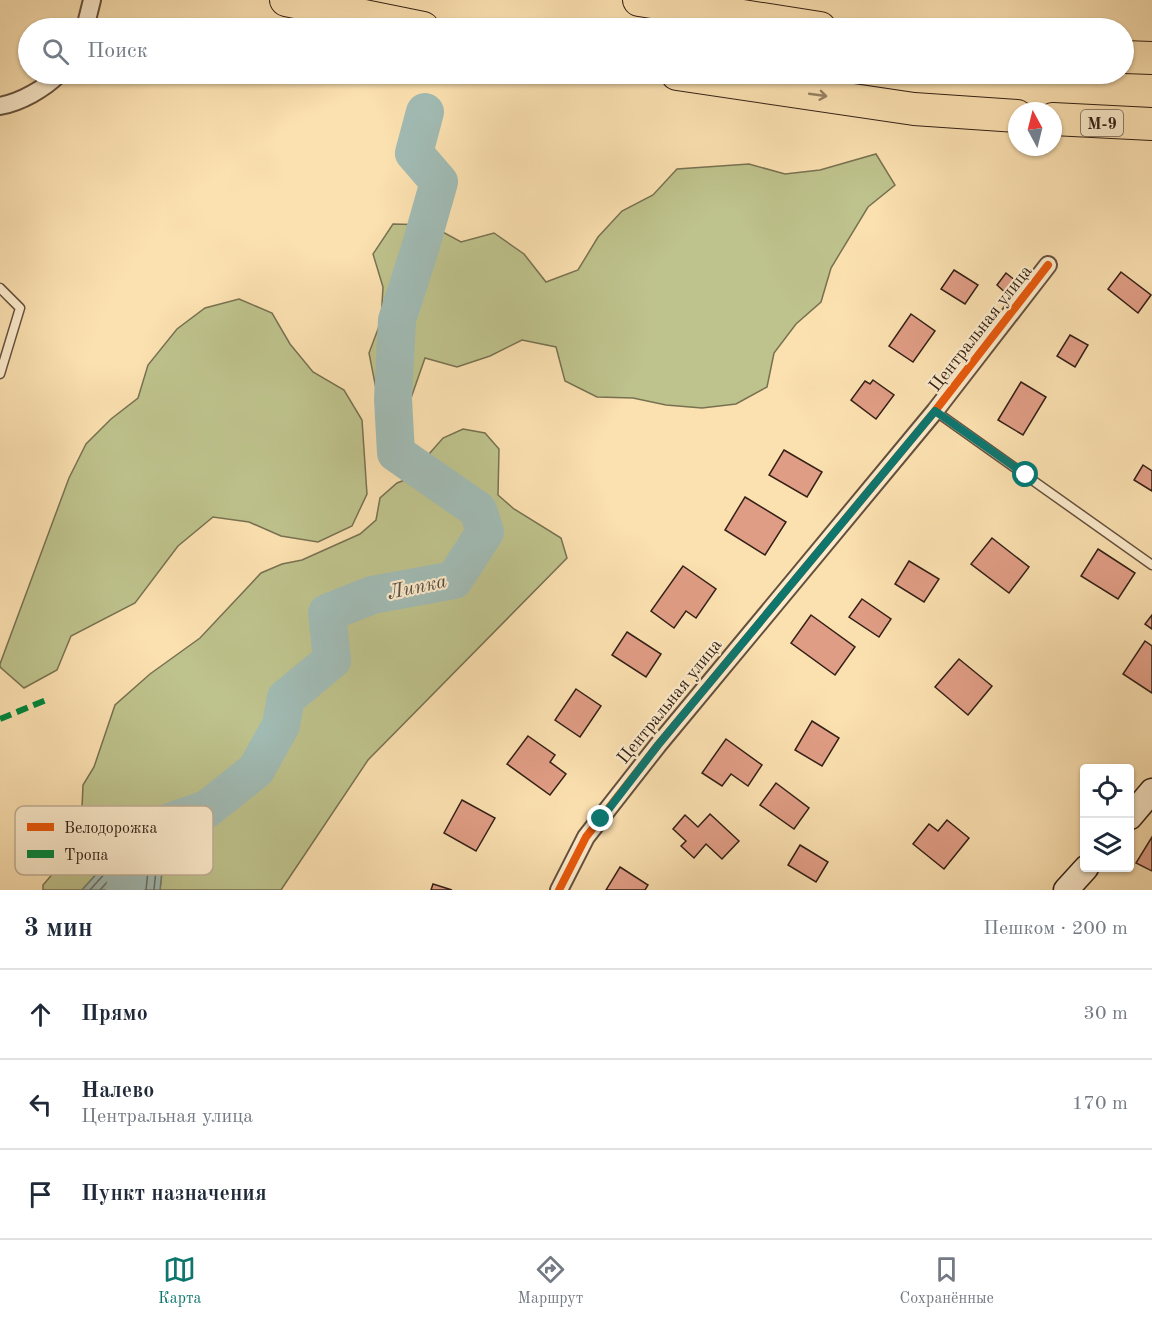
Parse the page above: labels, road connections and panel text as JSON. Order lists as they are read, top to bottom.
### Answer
{
  "streets": {
    "highway": ["М-9"],
    "street": ["Центральная улица"]
  },
  "water": ["Липка"],
  "legend": ["Велодорожка", "Тропа"],
  "north": "top",
  "page": {
    "search": "Поиск",
    "heading": ["3 мин", "Пешком · 200 m"],
    "list": [
      ["Прямо", "30 m"],
      ["Налево", "Центральная улица", "170 m"],
      "Пункт назначения"
    ],
    "nav": ["Карта", "Маршрут", "Сохранённые"]
  }
}
